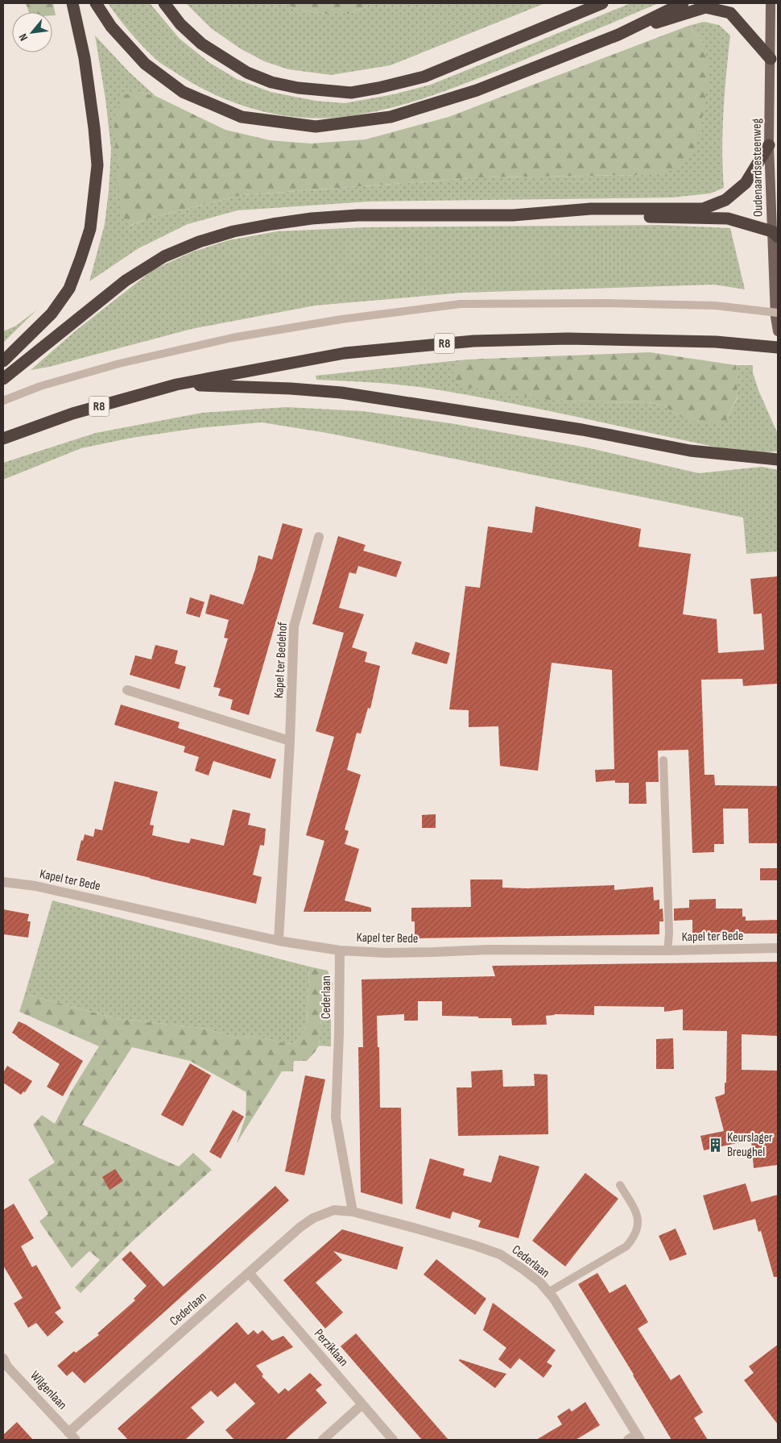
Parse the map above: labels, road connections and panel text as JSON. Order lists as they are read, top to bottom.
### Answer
{
  "streets": {
    "highway": ["R8"],
    "main road": ["Oudenaardsesteenweg"],
    "street": [
      "Kapel ter Bedehof",
      "Kapel ter Bede",
      "Cederlaan",
      "Perziklaan",
      "Wilgenlaan"
    ]
  },
  "crossings": [
    ["Kapel ter Bedehof", "Kapel ter Bede"],
    ["Kapel ter Bede", "Cederlaan"],
    ["Cederlaan", "Perziklaan"],
    ["Cederlaan", "Wilgenlaan"]
  ],
  "places": {
    "building": ["Keurslager Breughel"]
  },
  "north": "bottom left"
}
